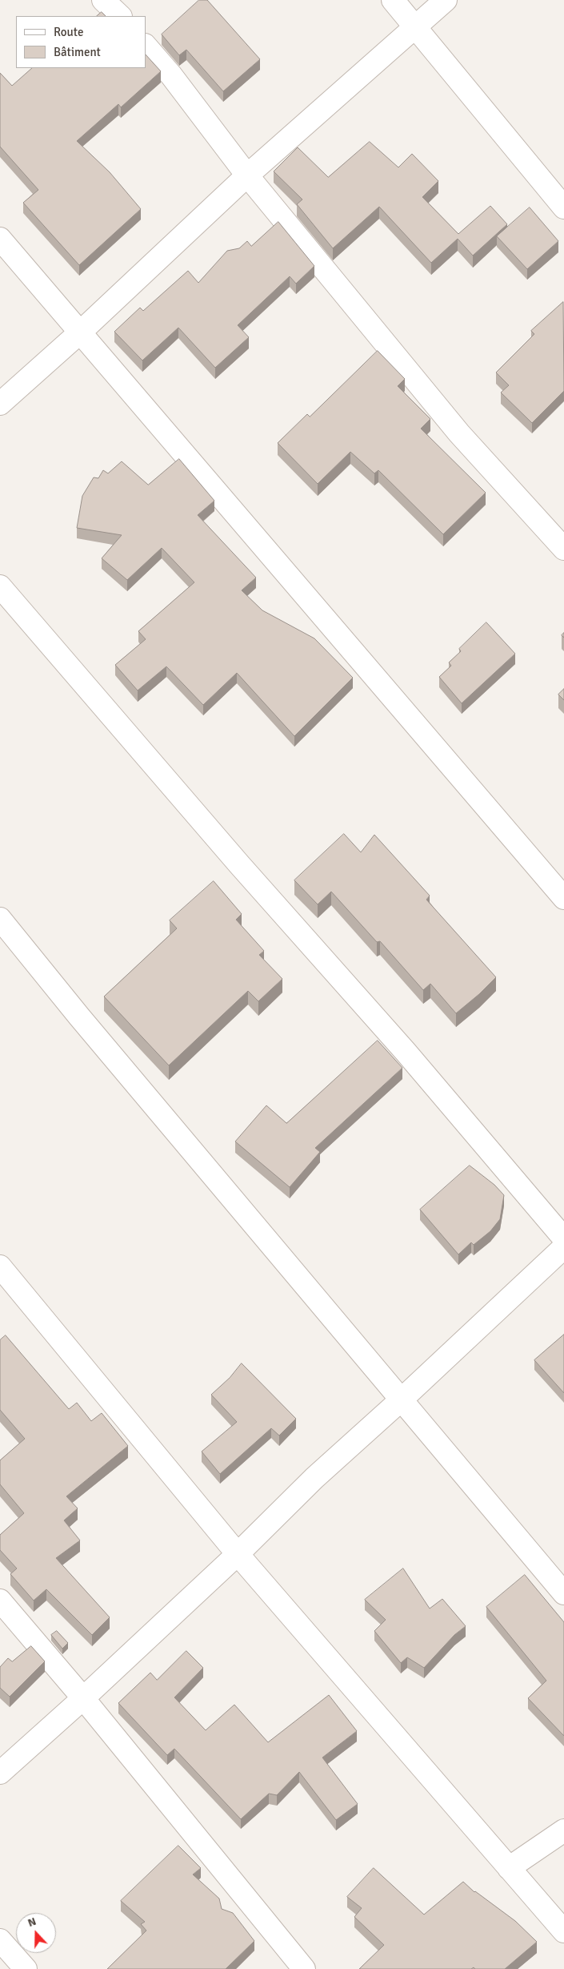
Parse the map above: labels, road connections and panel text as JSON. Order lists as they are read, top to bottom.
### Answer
{
  "legend": ["Route", "Bâtiment"],
  "north": "top"
}
